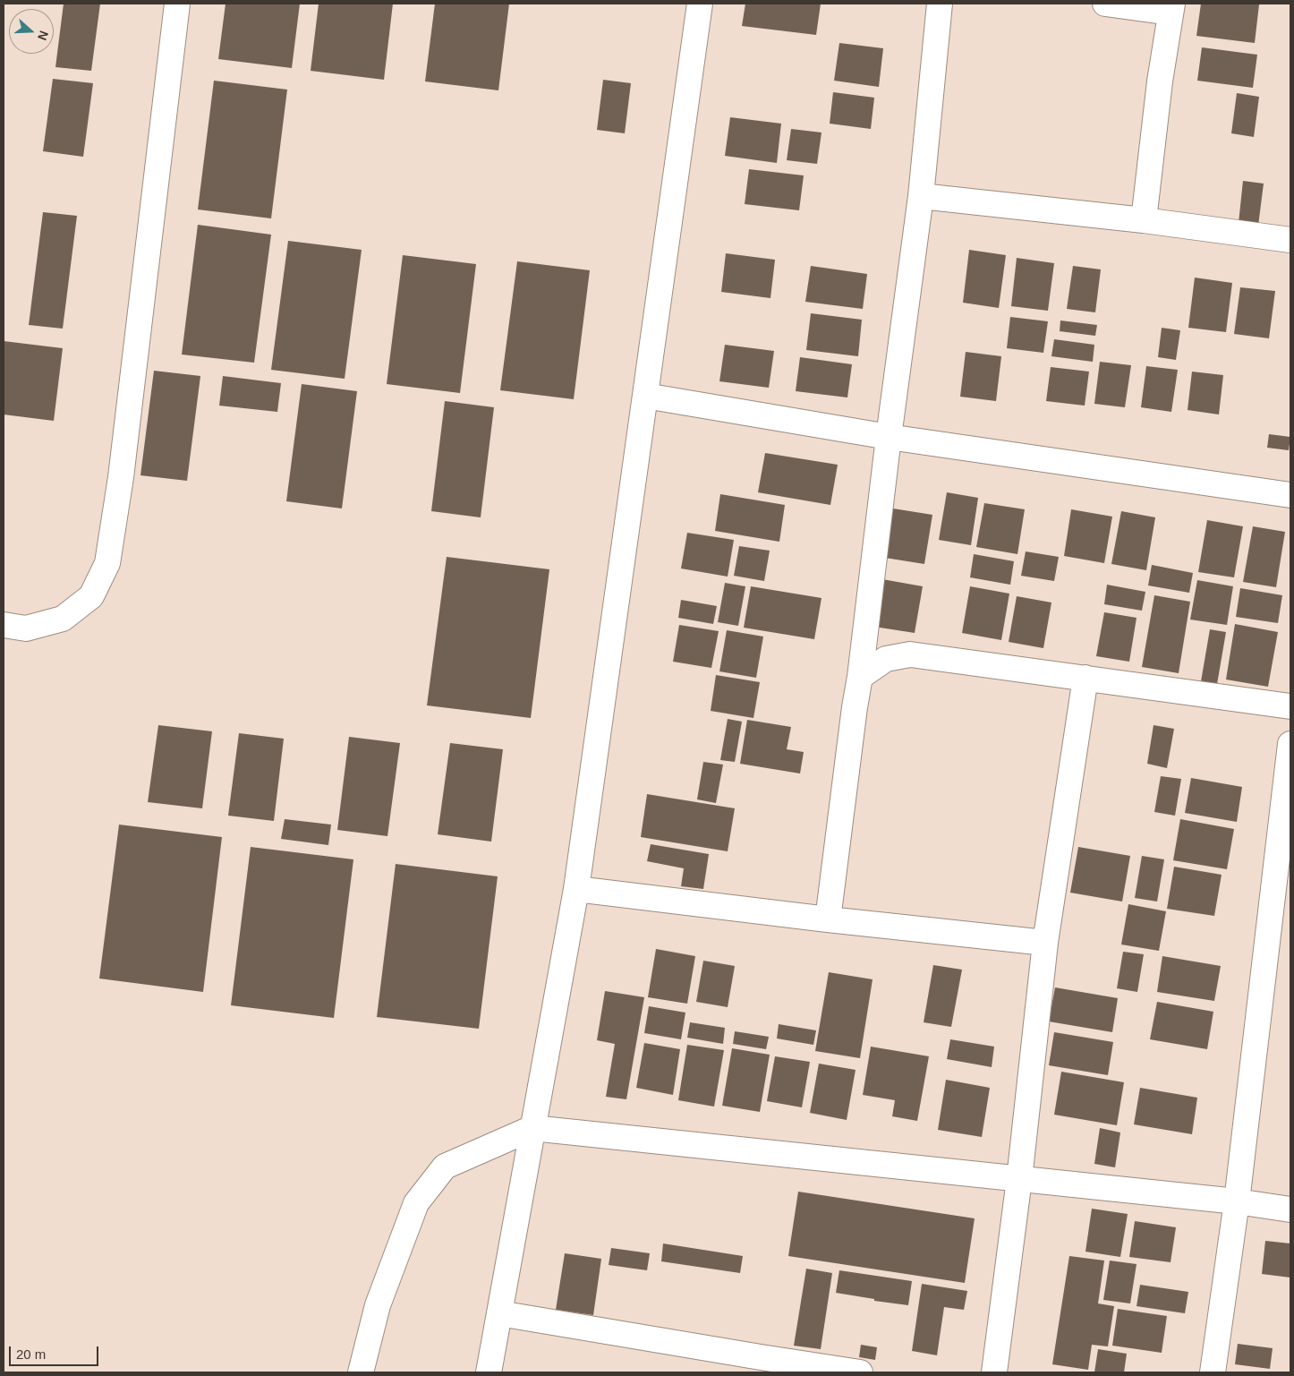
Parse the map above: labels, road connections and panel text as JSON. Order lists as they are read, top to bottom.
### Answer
{
  "scale_bar": "20 m",
  "north": "right"
}
